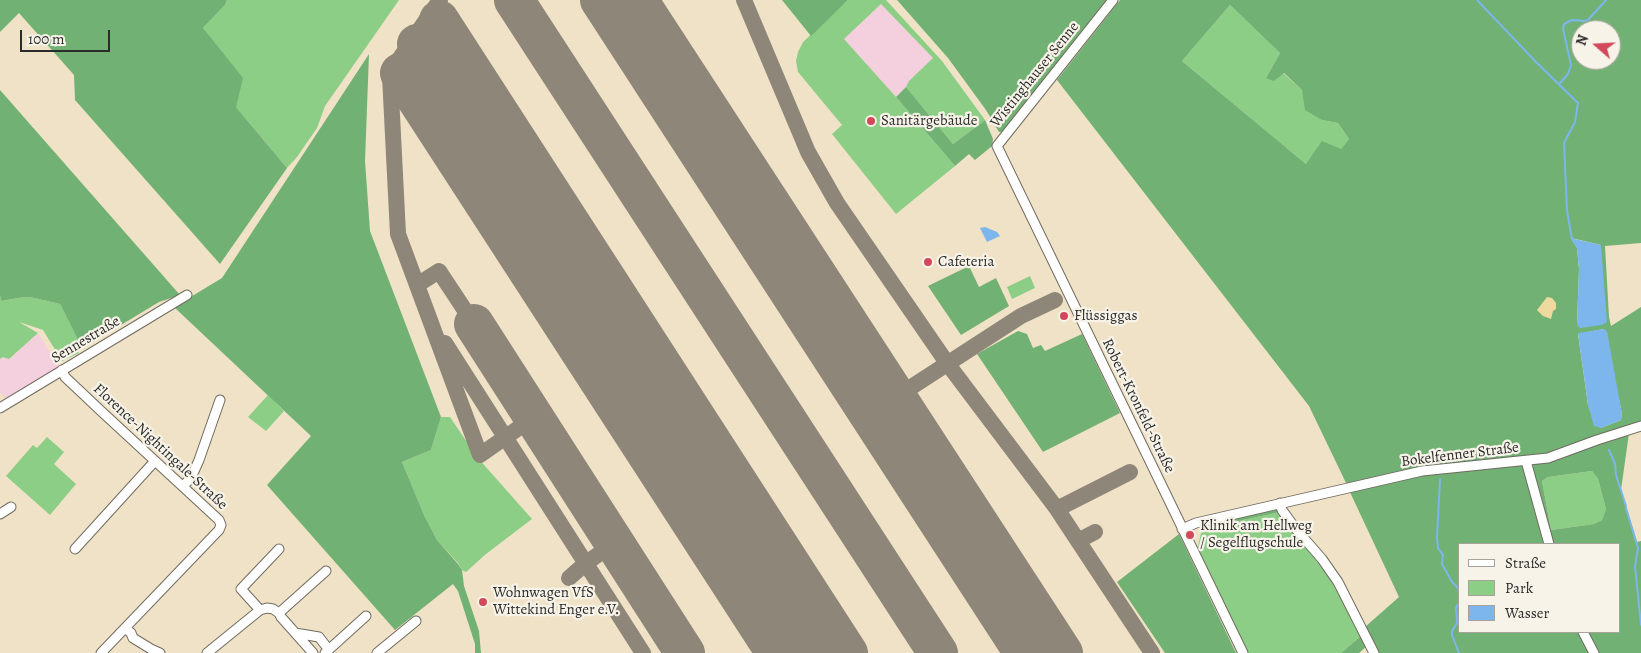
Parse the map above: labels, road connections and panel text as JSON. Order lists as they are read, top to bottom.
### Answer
{
  "streets": {
    "street": [
      "Wistinghauser Senne",
      "Sennestraße",
      "Robert-Kronfeld-Straße",
      "Florence-Nightingale-Straße",
      "Bokelfenner Straße"
    ]
  },
  "crossings": [
    ["Wistinghauser Senne", "Robert-Kronfeld-Straße"],
    ["Sennestraße", "Florence-Nightingale-Straße"],
    ["Robert-Kronfeld-Straße", "Bokelfenner Straße"]
  ],
  "places": [
    "Sanitärgebäude",
    "Cafeteria",
    "Flüssiggas",
    "Klinik am Hellweg / Segelflugschule",
    "Wohnwagen VfS Wittekind Enger e.V."
  ],
  "legend": ["Straße", "Park", "Wasser"],
  "scale_bar": "100 m",
  "north": "left"
}
